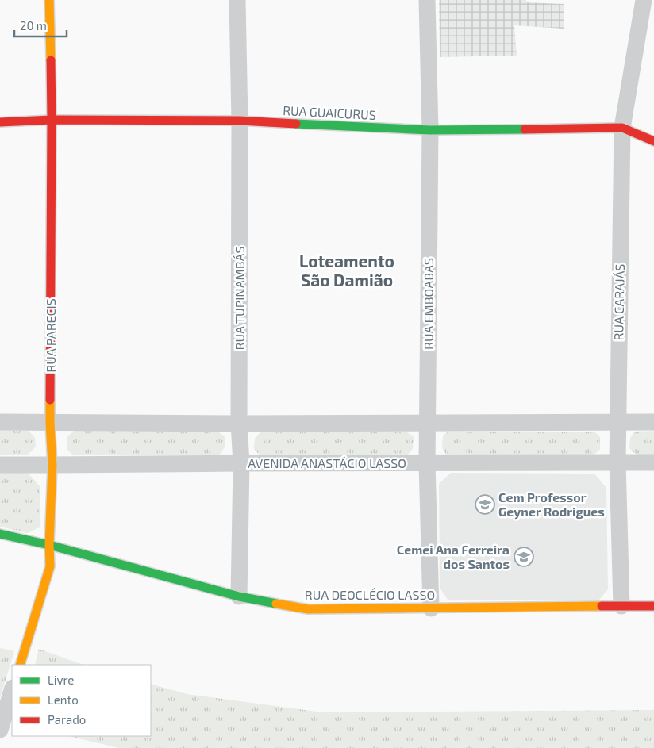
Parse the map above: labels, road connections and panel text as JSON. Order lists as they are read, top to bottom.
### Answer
{
  "streets": {
    "street": [
      "RUA GUAICURUS",
      "RUA TUPINAMBÁS",
      "RUA CARAJÁS",
      "RUA EMBOABAS",
      "RUA PARECIS",
      "AVENIDA ANASTÁCIO LASSO",
      "RUA DEOCLÉCIO LASSO"
    ]
  },
  "crossings": [
    ["RUA GUAICURUS", "RUA TUPINAMBÁS"],
    ["RUA GUAICURUS", "RUA CARAJÁS"],
    ["RUA GUAICURUS", "RUA EMBOABAS"],
    ["RUA GUAICURUS", "RUA PARECIS"],
    ["RUA TUPINAMBÁS", "AVENIDA ANASTÁCIO LASSO"],
    ["RUA TUPINAMBÁS", "RUA DEOCLÉCIO LASSO"],
    ["RUA CARAJÁS", "AVENIDA ANASTÁCIO LASSO"],
    ["RUA CARAJÁS", "RUA DEOCLÉCIO LASSO"],
    ["RUA EMBOABAS", "AVENIDA ANASTÁCIO LASSO"],
    ["RUA EMBOABAS", "RUA DEOCLÉCIO LASSO"],
    ["RUA PARECIS", "AVENIDA ANASTÁCIO LASSO"],
    ["RUA PARECIS", "RUA DEOCLÉCIO LASSO"]
  ],
  "districts": ["Loteamento São Damião"],
  "places": {
    "school or university": ["Cem Professor Geyner Rodrigues", "Cemei Ana Ferreira dos Santos"]
  },
  "legend": ["Livre", "Lento", "Parado"],
  "scale_bar": "20 m"
}
